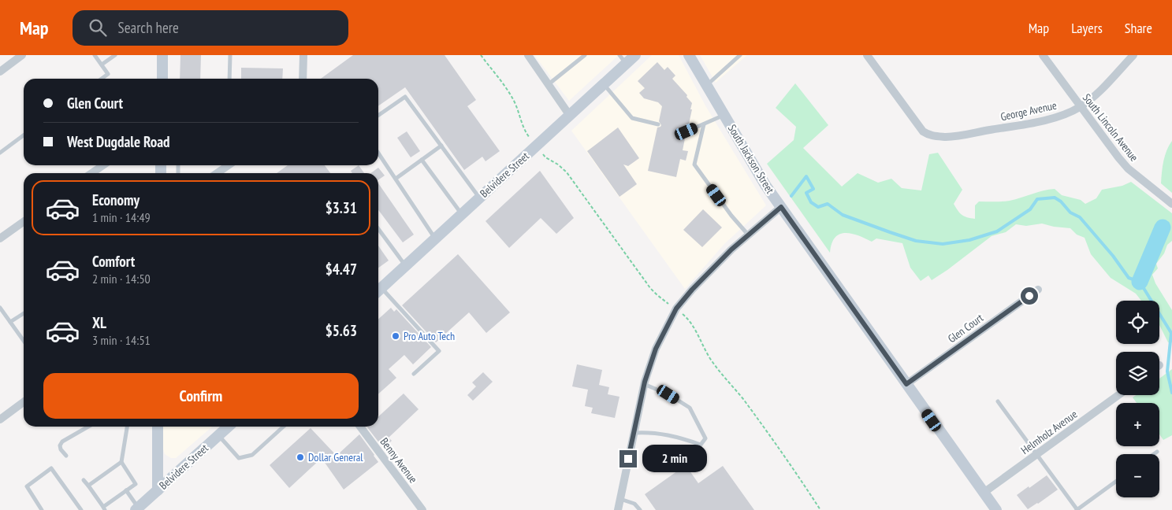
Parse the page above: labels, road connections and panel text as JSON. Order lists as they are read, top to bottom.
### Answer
{
  "streets": {
    "street": [
      "George Avenue",
      "South Lincoln Avenue",
      "South Jackson Street",
      "Belvidere Street",
      "Glen Court",
      "Helmholz Avenue",
      "Benny Avenue"
    ]
  },
  "crossings": [
    ["George Avenue", "South Lincoln Avenue"],
    ["South Jackson Street", "Glen Court"],
    ["South Jackson Street", "Helmholz Avenue"]
  ],
  "places": ["Pro Auto Tech", "Dollar General"],
  "page": {
    "header": "Map",
    "search": "Search here",
    "nav": ["Map", "Layers", "Share"],
    "banner": ["Glen Court", "West Dugdale Road"],
    "list": [
      {
        "name": "Economy",
        "note": "1 min · 14:49",
        "value": "$3.31"
      },
      {
        "name": "Comfort",
        "note": "2 min · 14:50",
        "value": "$4.47"
      },
      {
        "name": "XL",
        "note": "3 min · 14:51",
        "value": "$5.63"
      }
    ],
    "map_buttons": ["+", "−"],
    "buttons": "Confirm",
    "bubble": "2 min"
  }
}
